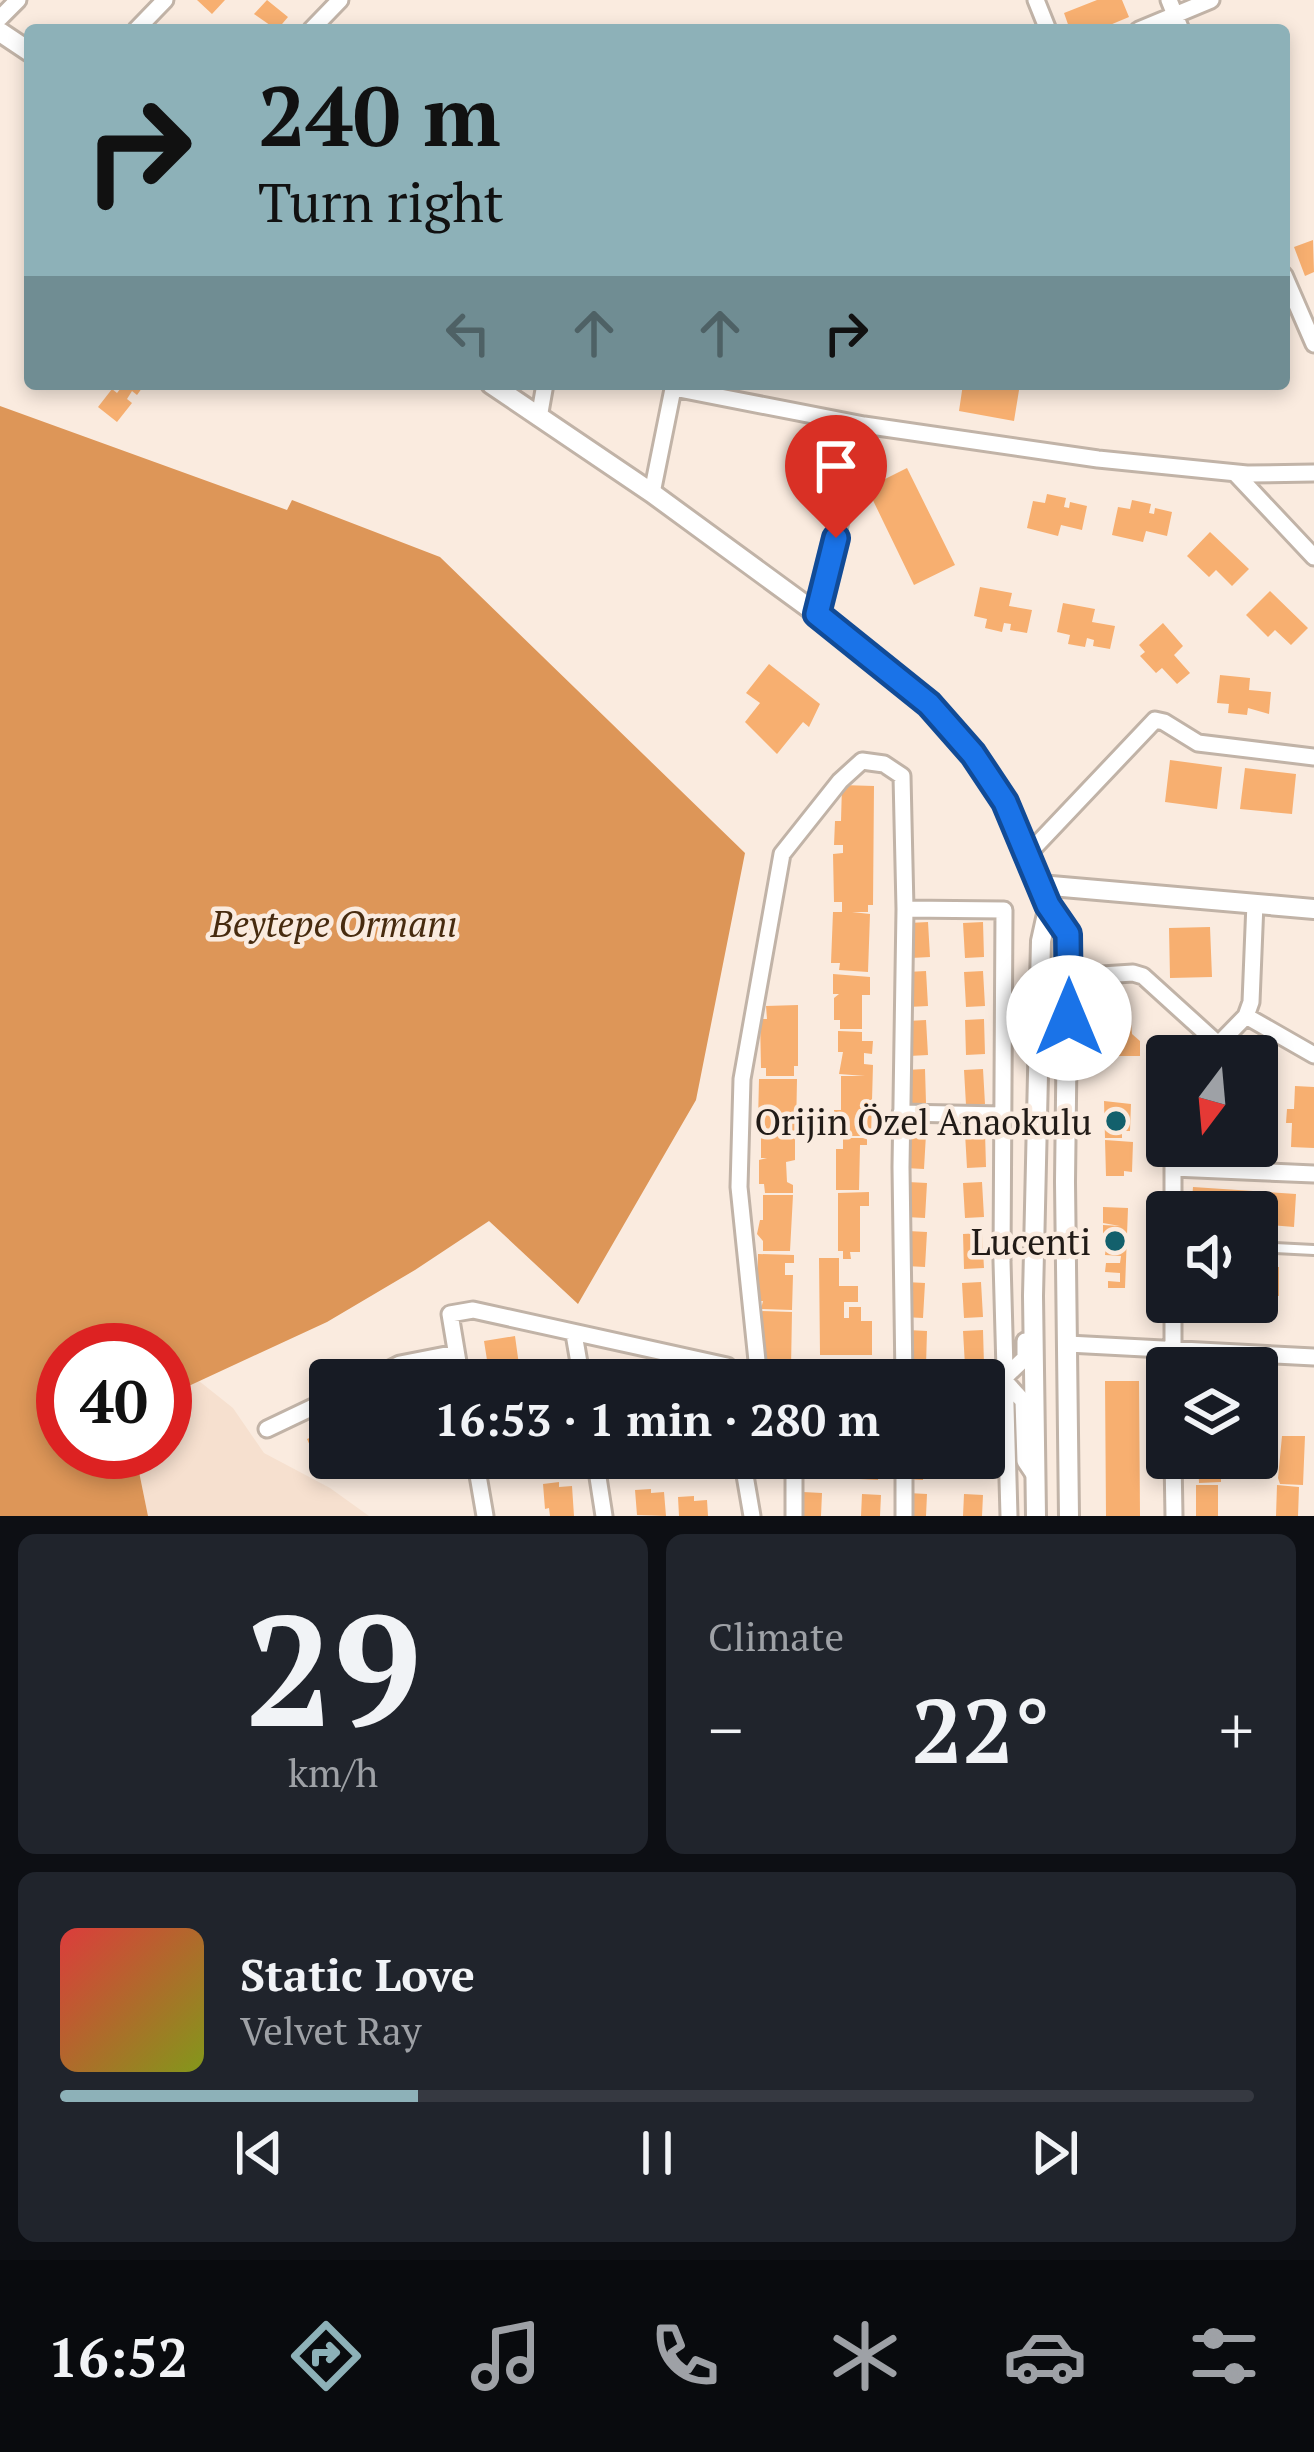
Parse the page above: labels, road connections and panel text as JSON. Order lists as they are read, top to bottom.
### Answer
{
  "parks": ["Beytepe Ormanı"],
  "places": ["Orijin Özel Anaokulu", "Lucenti"],
  "north": "bottom",
  "page": {
    "turn": ["240 m", "Turn right"],
    "limit": "40",
    "trip": "16:53 · 1 min · 280 m",
    "tile": [
      ["29", "km/h"],
      "Climate"
    ],
    "heat": ["−", "22°", "+"],
    "song": ["Static Love", "Velvet Ray"],
    "tabs": "16:52"
  }
}
